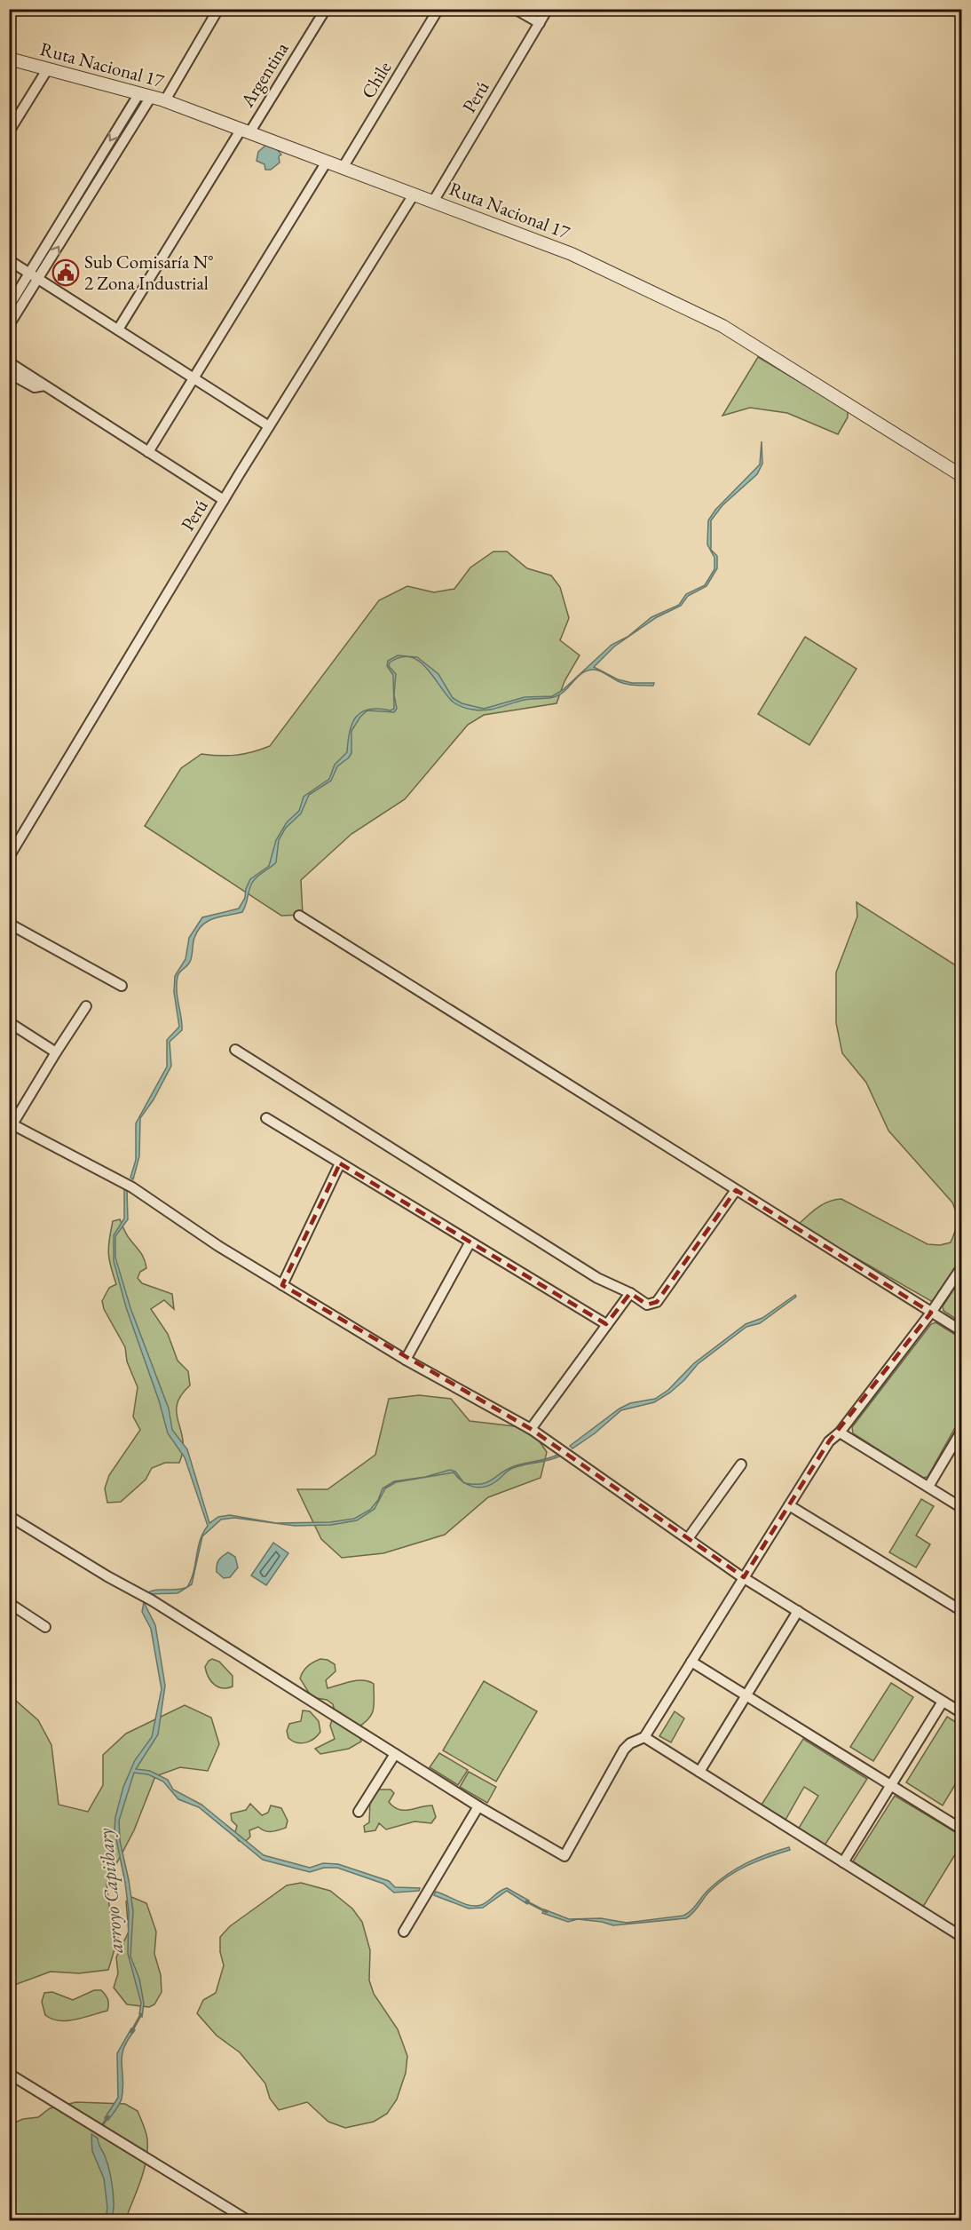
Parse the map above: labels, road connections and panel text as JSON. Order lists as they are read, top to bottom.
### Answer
{
  "streets": {
    "street": [
      "Ruta Nacional 17",
      "Argentina",
      "Chile",
      "Perú"
    ]
  },
  "crossings": [
    ["Ruta Nacional 17", "Argentina"],
    ["Ruta Nacional 17", "Chile"],
    ["Ruta Nacional 17", "Perú"]
  ],
  "water": ["arroyo Capiibary"],
  "places": {
    "public building": ["Sub Comisaría N° 2 Zona Industrial"]
  }
}
